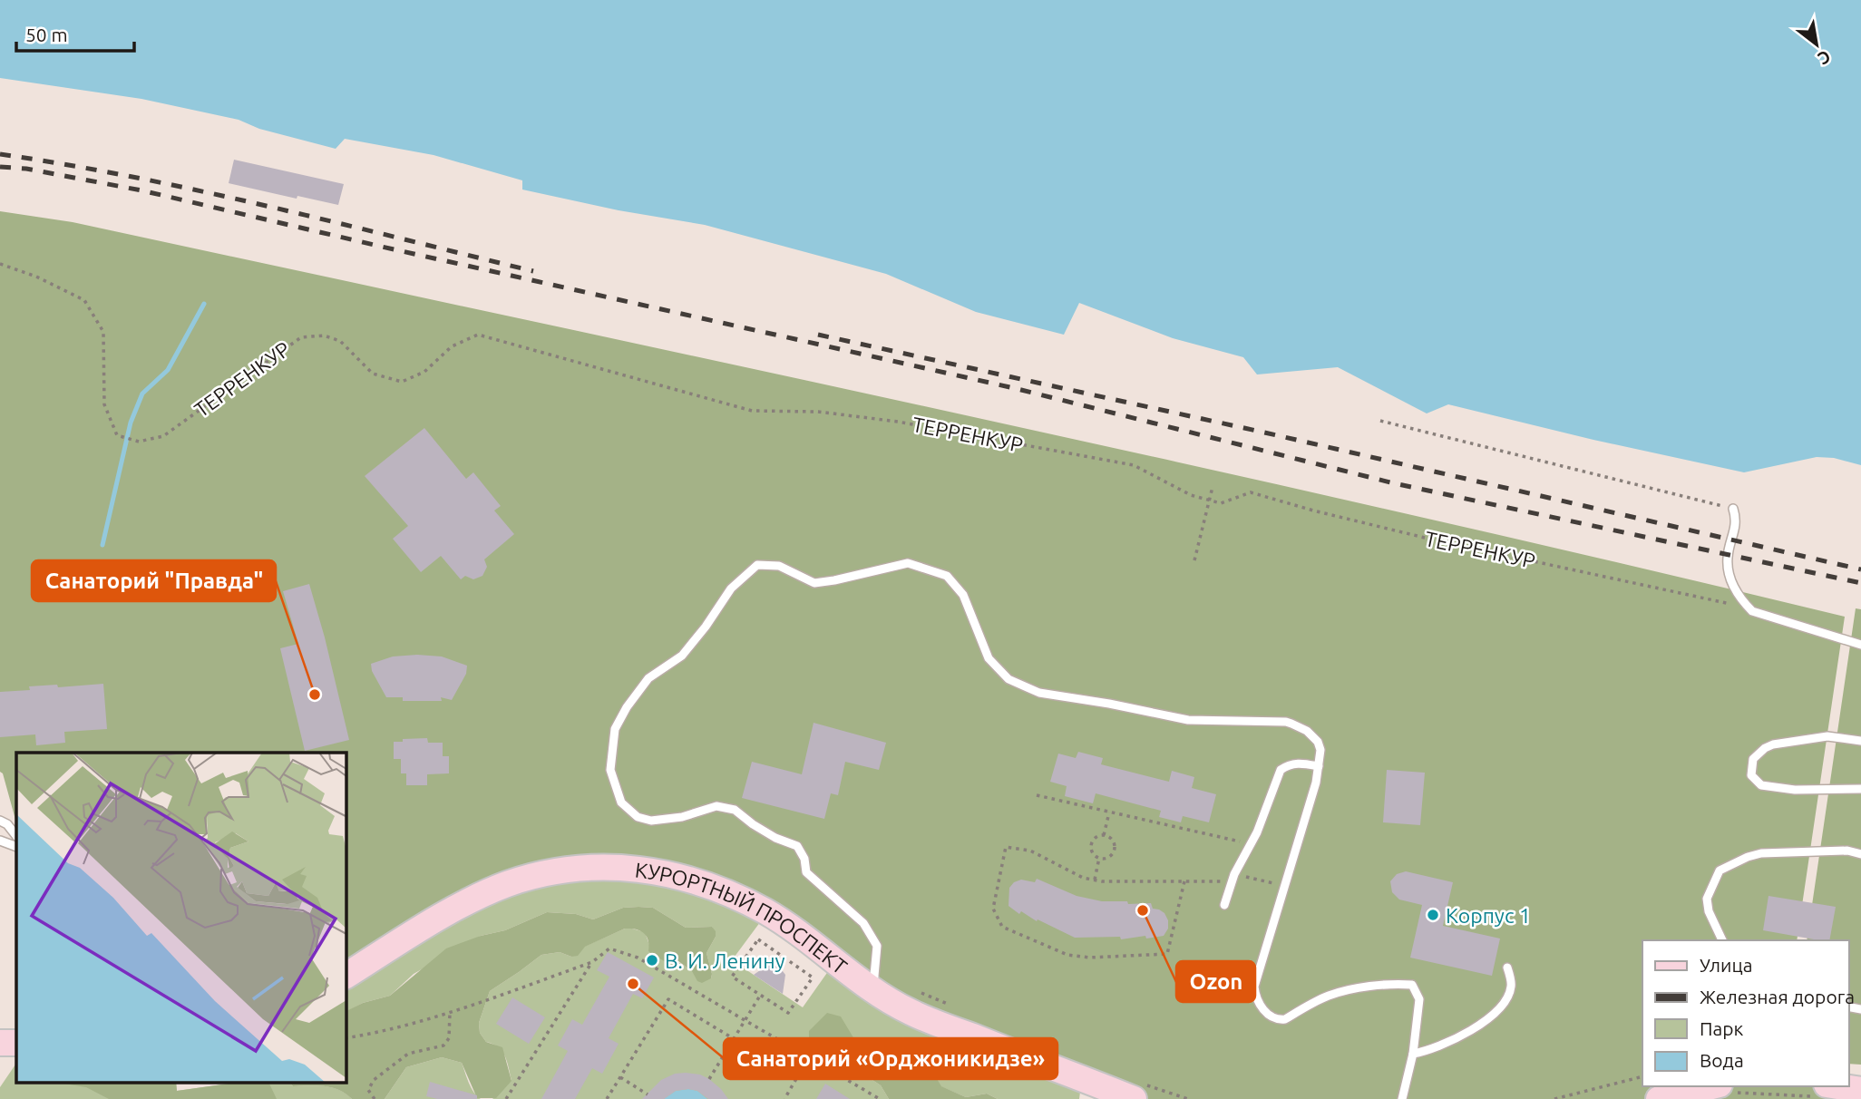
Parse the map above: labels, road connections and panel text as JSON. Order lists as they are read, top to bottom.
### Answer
{
  "streets": {
    "main road": ["КУРОРТНЫЙ ПРОСПЕКТ"],
    "path": ["ТЕРРЕНКУР"]
  },
  "places": [
    "Санаторий \"Правда\"",
    "Ozon",
    "Корпус 1",
    "В. И. Ленину",
    "Санаторий «Орджоникидзе»"
  ],
  "legend": [
    "Улица",
    "Железная дорога",
    "Парк",
    "Вода"
  ],
  "scale_bar": "50 m",
  "north": "bottom right"
}
